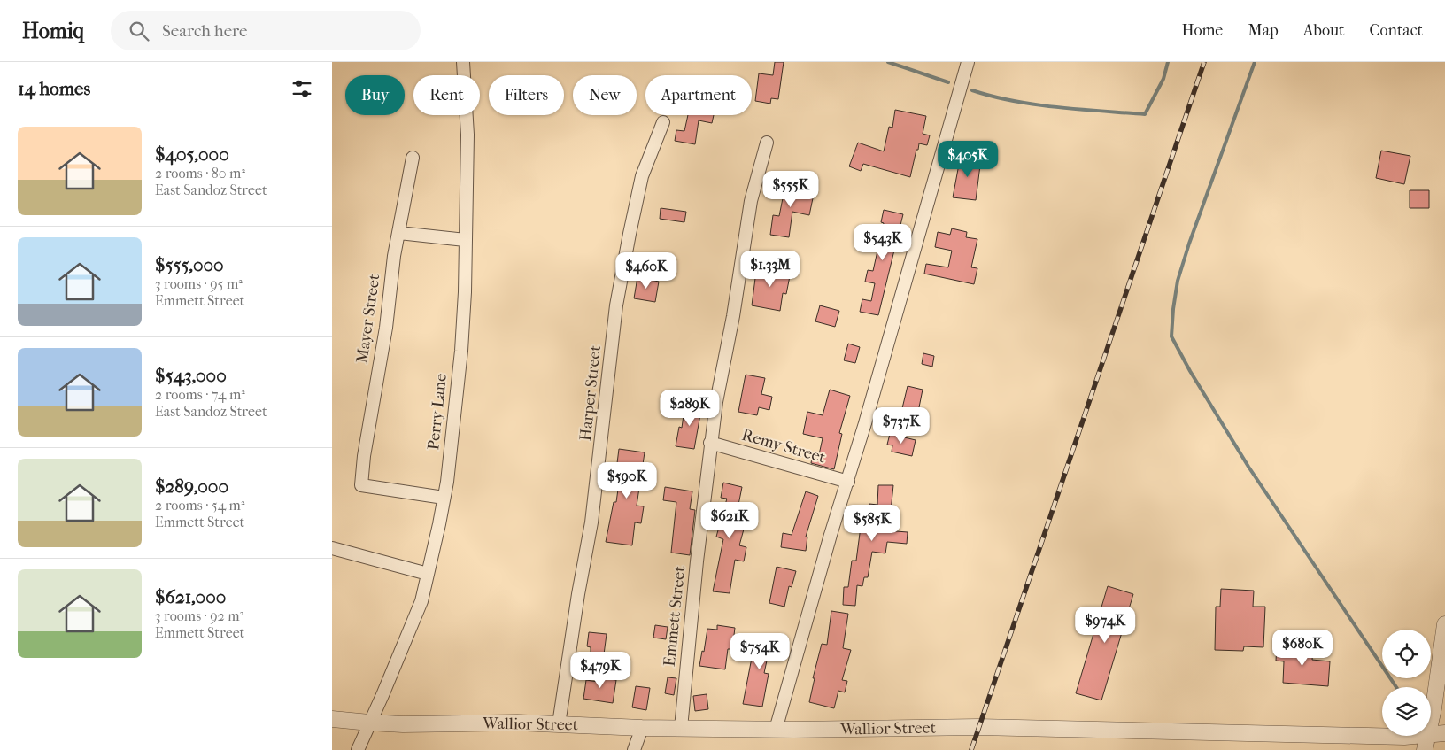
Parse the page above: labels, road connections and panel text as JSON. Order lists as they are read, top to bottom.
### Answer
{
  "streets": {
    "street": [
      "Mayer Street",
      "Harper Street",
      "Perry Lane",
      "Remy Street",
      "Emmett Street",
      "Wallior Street"
    ]
  },
  "crossings": [
    ["Mayer Street", "Perry Lane"],
    ["Harper Street", "Wallior Street"],
    ["Perry Lane", "Wallior Street"],
    ["Remy Street", "Emmett Street"],
    ["Emmett Street", "Wallior Street"]
  ],
  "page": {
    "header": "Homiq",
    "search": "Search here",
    "nav": [
      "Home",
      "Map",
      "About",
      "Contact"
    ],
    "heading": "14 homes",
    "chip": [
      "Buy",
      "Rent",
      "Filters",
      "New",
      "Apartment"
    ],
    "list": [
      {
        "name": "$405,000",
        "note": "2 rooms · 80 m² · East Sandoz Street"
      },
      {
        "name": "$555,000",
        "note": "3 rooms · 95 m² · Emmett Street"
      },
      {
        "name": "$543,000",
        "note": "2 rooms · 74 m² · East Sandoz Street"
      },
      {
        "name": "$289,000",
        "note": "2 rooms · 54 m² · Emmett Street"
      },
      {
        "name": "$621,000",
        "note": "3 rooms · 92 m² · Emmett Street"
      }
    ],
    "price": [
      "$405K",
      "$555K",
      "$543K",
      "$1.33M",
      "$460K",
      "$289K",
      "$737K",
      "$590K",
      "$621K",
      "$585K",
      "$974K",
      "$680K",
      "$754K",
      "$479K"
    ]
  }
}
